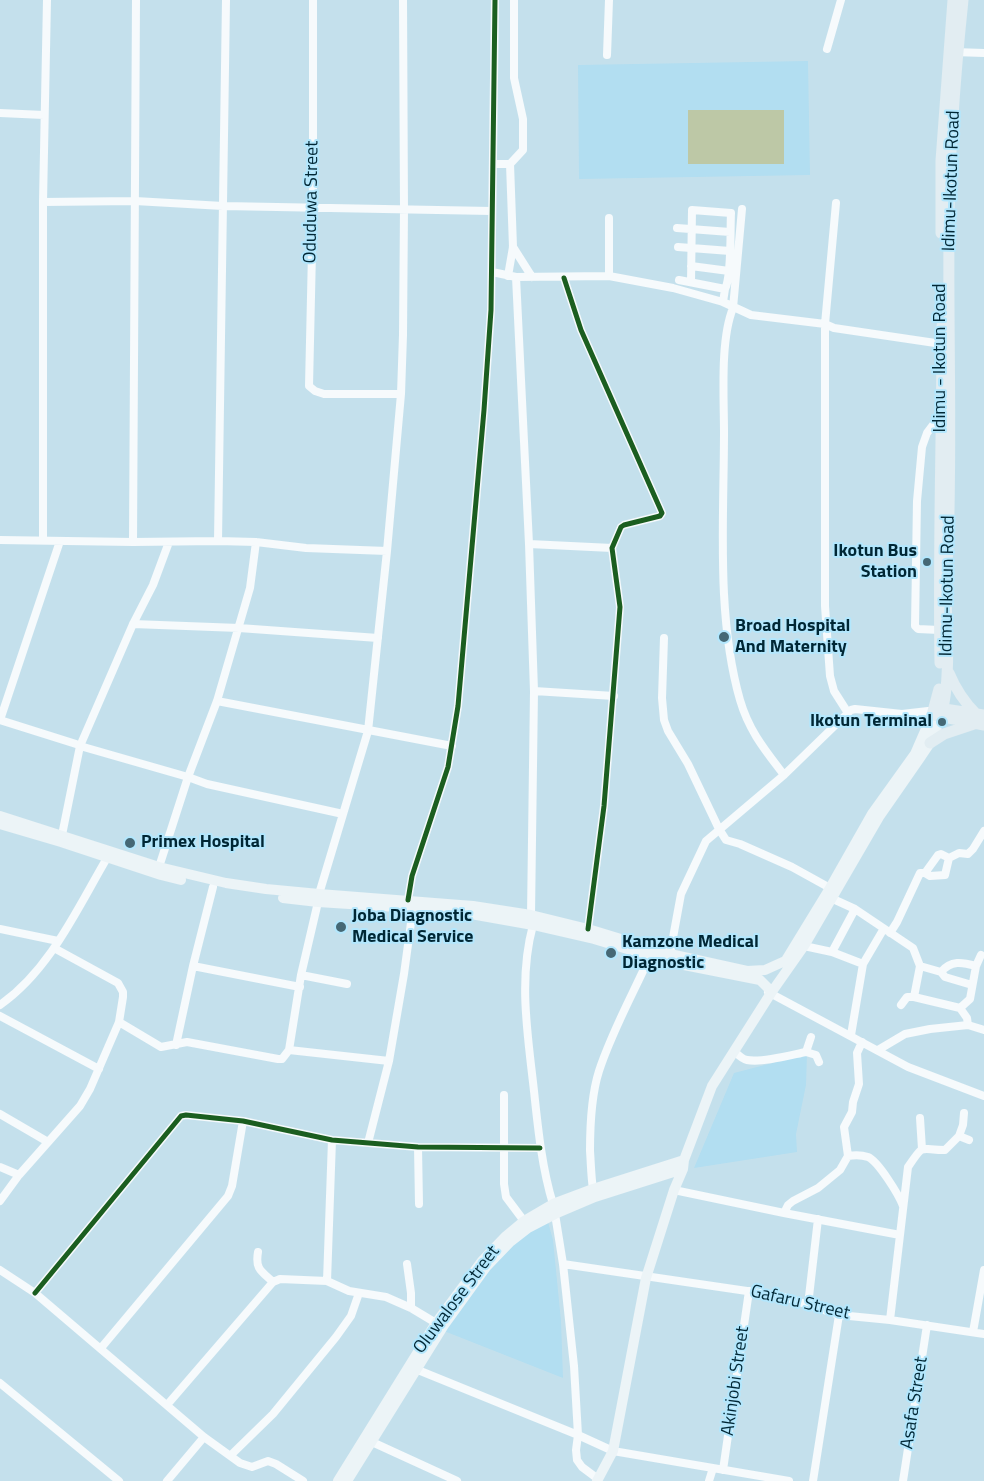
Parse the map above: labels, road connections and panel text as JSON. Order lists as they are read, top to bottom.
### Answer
{
  "streets": {
    "main road": ["Idimu-Ikotun Road", "Idimu - Ikotun Road", "Oluwalose Street"],
    "street": [
      "Oduduwa Street",
      "Gafaru Street",
      "Akinjobi Street",
      "Asafa Street"
    ]
  },
  "crossings": [
    ["Idimu-Ikotun Road", "Idimu - Ikotun Road"],
    ["Gafaru Street", "Akinjobi Street"],
    ["Gafaru Street", "Asafa Street"]
  ],
  "places": [
    "Ikotun Bus Station",
    "Broad Hospital And Maternity",
    "Ikotun Terminal",
    "Primex Hospital",
    "Joba Diagnostic Medical Service",
    "Kamzone Medical Diagnostic"
  ]
}
